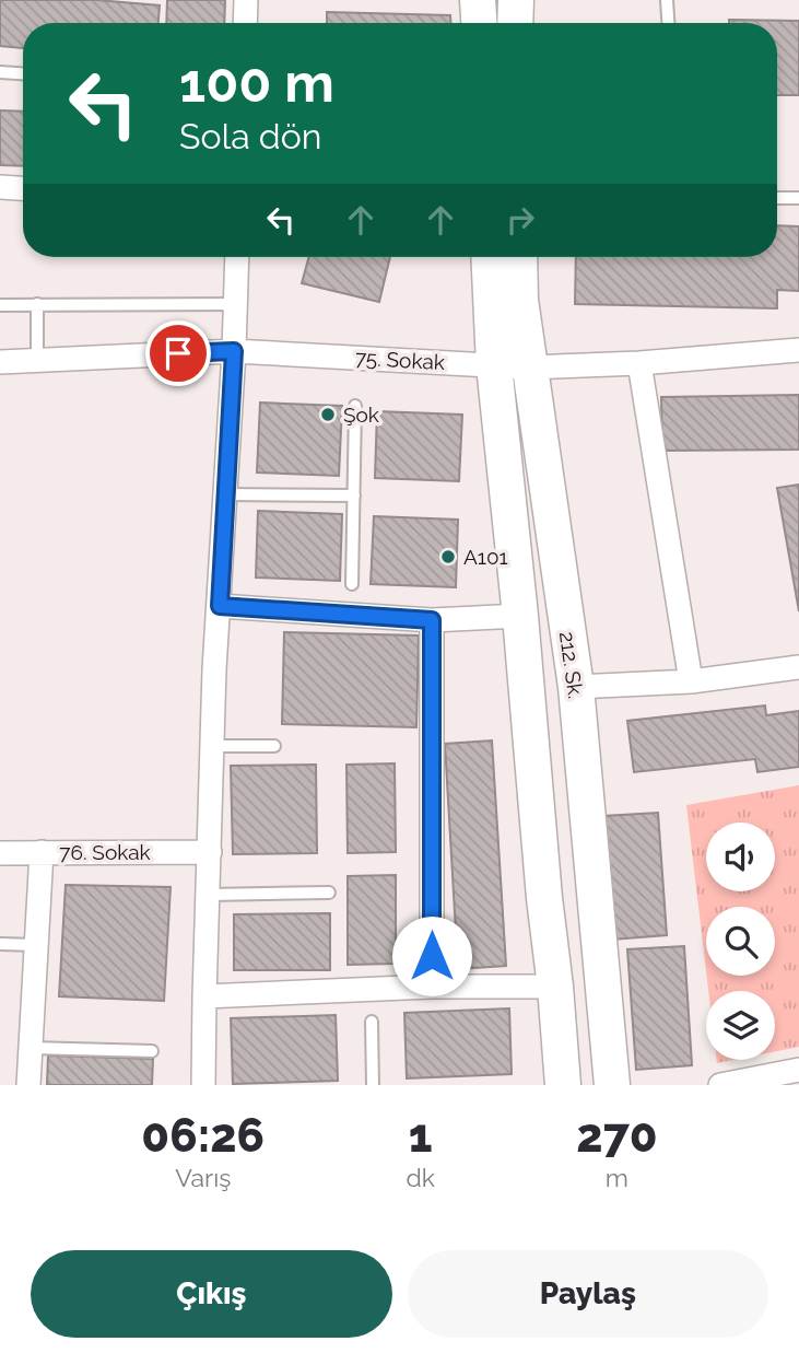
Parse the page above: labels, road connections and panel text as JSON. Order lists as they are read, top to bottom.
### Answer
{
  "streets": {
    "street": ["75. Sokak", "212. Sk.", "76. Sokak"]
  },
  "crossings": [
    ["75. Sokak", "212. Sk."]
  ],
  "places": ["Şok", "A101"],
  "page": {
    "turn": ["100 m", "Sola dön"],
    "eta": [
      "06:26",
      "Varış",
      "1",
      "dk",
      "270",
      "m"
    ],
    "buttons": ["Çıkış", "Paylaş"]
  }
}
